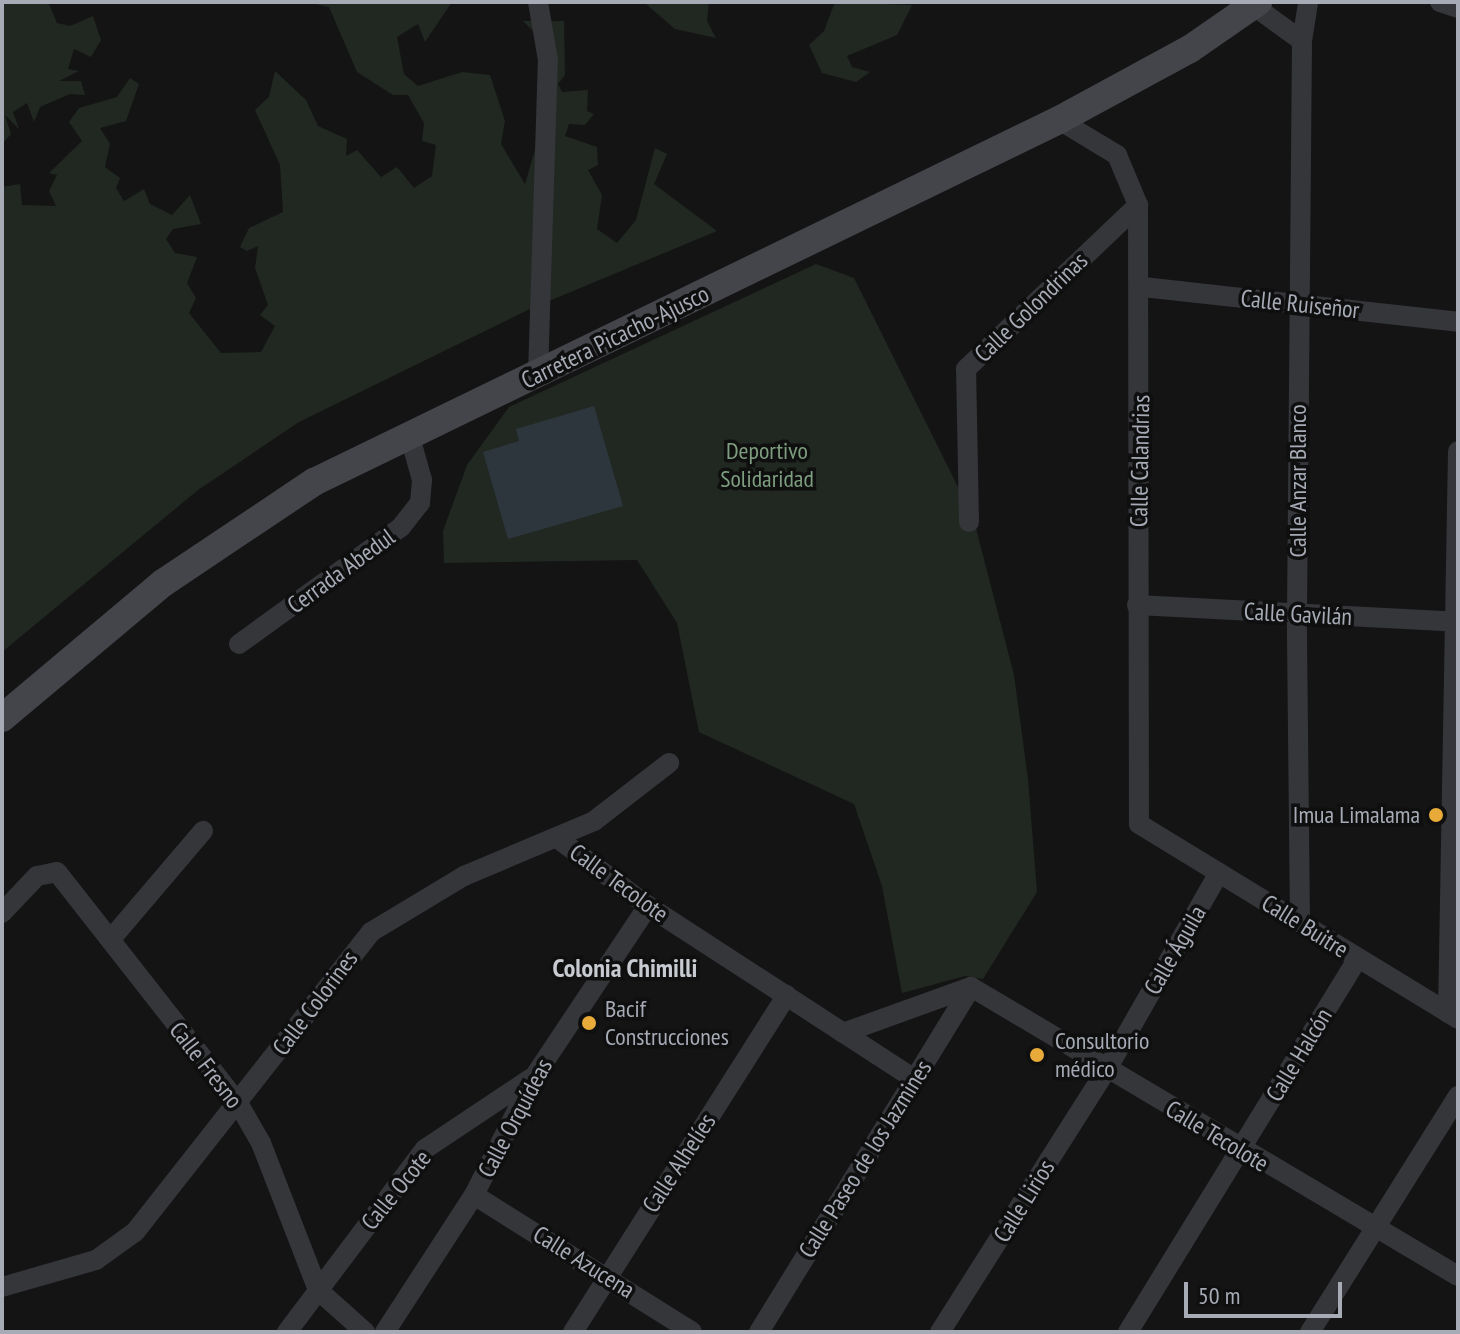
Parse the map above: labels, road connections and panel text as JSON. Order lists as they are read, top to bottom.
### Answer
{
  "streets": {
    "main road": ["Carretera Picacho-Ajusco"],
    "street": [
      "Calle Ruiseñor",
      "Calle Golondrinas",
      "Calle Calandrias",
      "Calle Anzar Blanco",
      "Cerrada Abedul",
      "Calle Gavilán",
      "Calle Tecolote",
      "Calle Buitre",
      "Calle Águila",
      "Calle Colorines",
      "Calle Halcón",
      "Calle Fresno",
      "Calle Orquídeas",
      "Calle Paseo de los Jazmines",
      "Calle Alhelíes",
      "Calle Ocote",
      "Calle Lirios",
      "Calle Azucena"
    ]
  },
  "crossings": [
    ["Calle Ruiseñor", "Calle Calandrias"],
    ["Calle Ruiseñor", "Calle Anzar Blanco"],
    ["Calle Golondrinas", "Calle Calandrias"],
    ["Carretera Picacho-Ajusco", "Calle Calandrias"],
    ["Carretera Picacho-Ajusco", "Cerrada Abedul"],
    ["Calle Calandrias", "Calle Gavilán"],
    ["Calle Calandrias", "Calle Buitre"],
    ["Calle Anzar Blanco", "Calle Gavilán"],
    ["Calle Anzar Blanco", "Calle Buitre"],
    ["Calle Tecolote", "Calle Águila"],
    ["Calle Tecolote", "Calle Colorines"],
    ["Calle Tecolote", "Calle Halcón"],
    ["Calle Tecolote", "Calle Orquídeas"],
    ["Calle Tecolote", "Calle Paseo de los Jazmines"],
    ["Calle Tecolote", "Calle Alhelíes"],
    ["Calle Tecolote", "Calle Lirios"],
    ["Calle Buitre", "Calle Águila"],
    ["Calle Buitre", "Calle Halcón"],
    ["Calle Águila", "Calle Lirios"],
    ["Calle Colorines", "Calle Fresno"],
    ["Calle Fresno", "Calle Ocote"],
    ["Calle Orquídeas", "Calle Ocote"],
    ["Calle Orquídeas", "Calle Azucena"],
    ["Calle Alhelíes", "Calle Azucena"]
  ],
  "districts": ["Colonia Chimilli"],
  "parks": ["Deportivo Solidaridad"],
  "places": ["Imua Limalama", "Bacif Construcciones", "Consultorio médico"],
  "scale_bar": "50 m"
}
